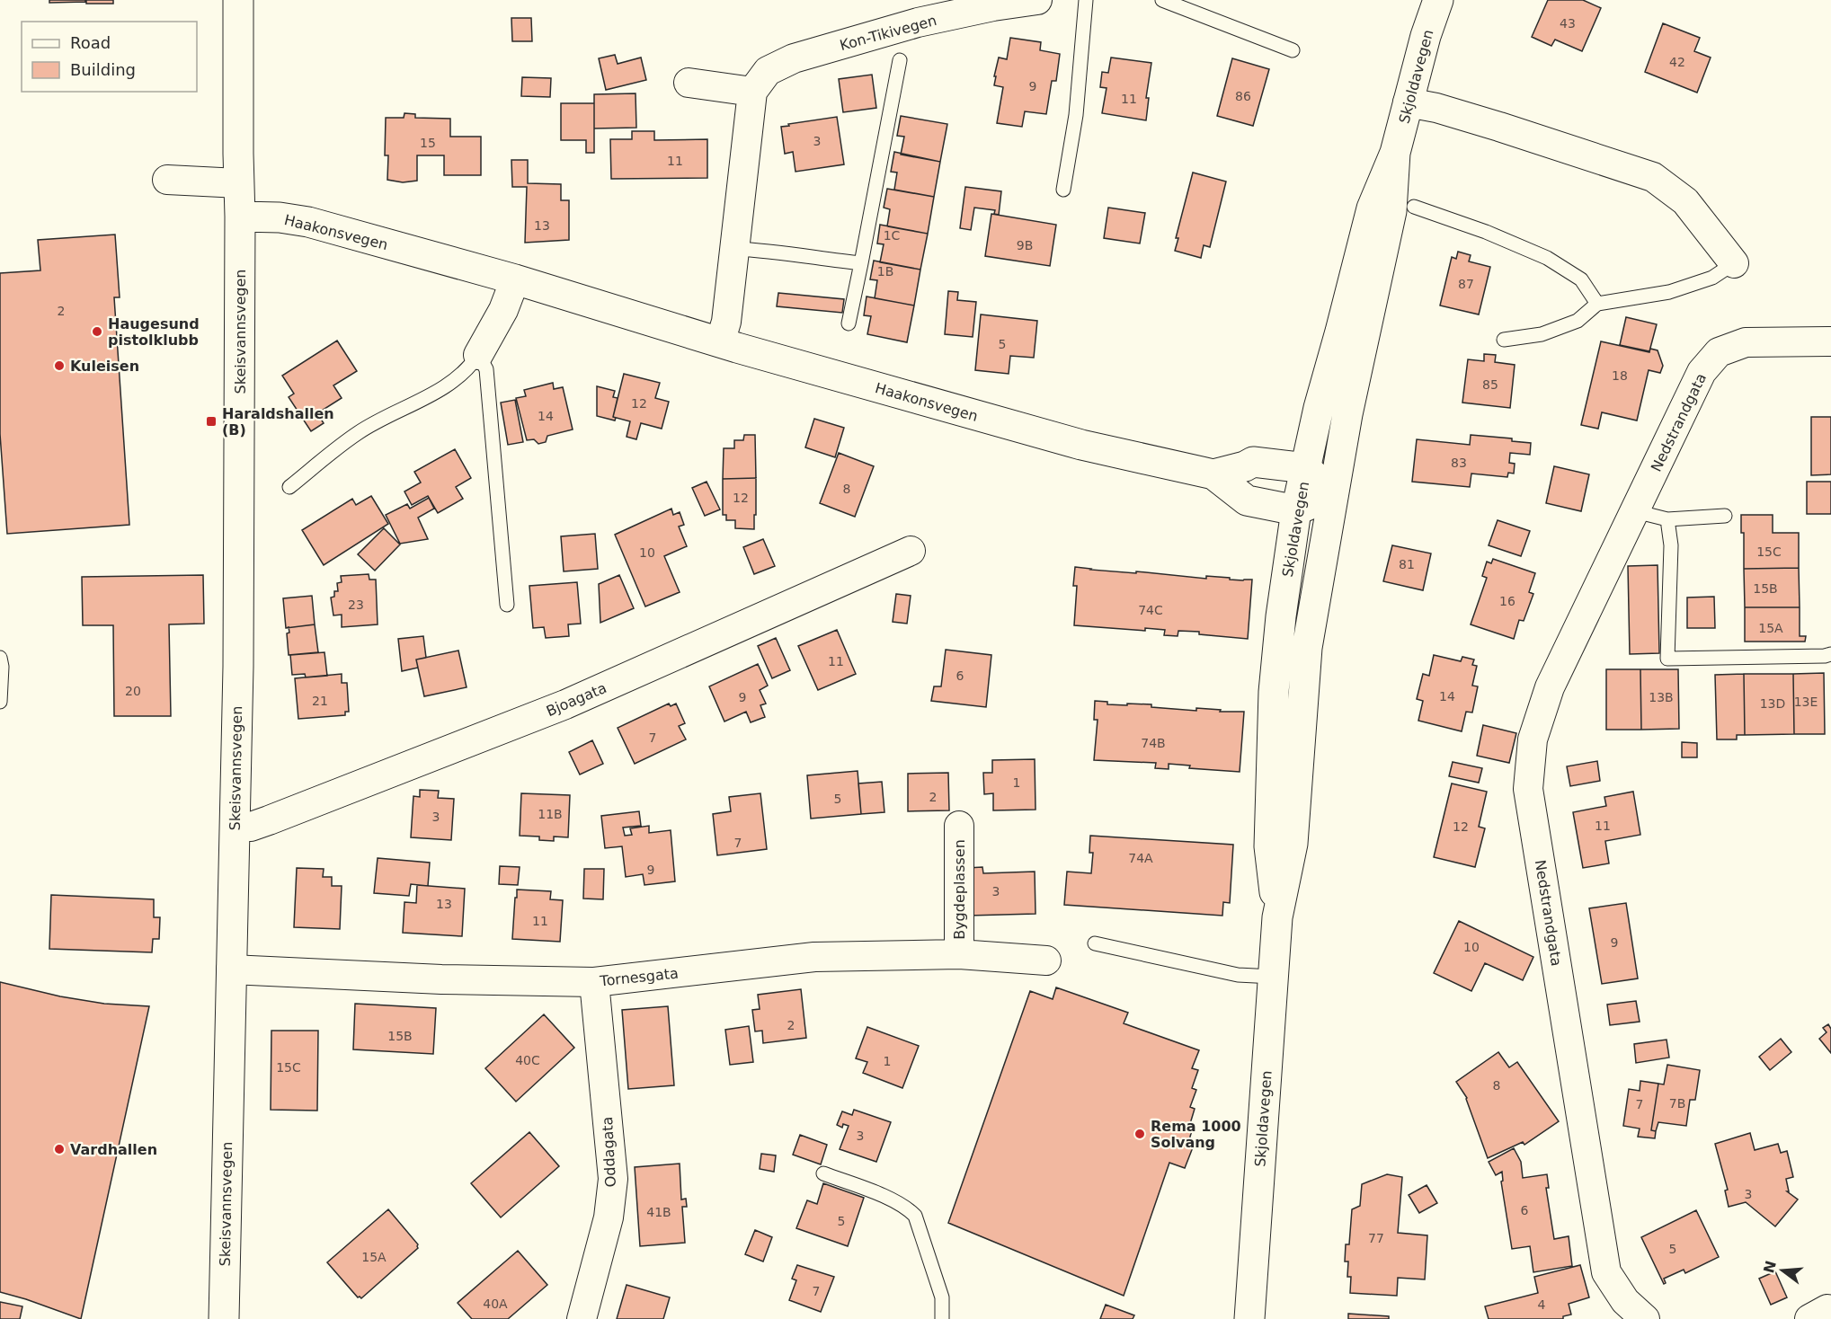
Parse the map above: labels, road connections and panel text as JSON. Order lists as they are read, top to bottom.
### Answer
{
  "streets": {
    "street": [
      "Kon-Tikivegen",
      "Skjoldavegen",
      "Haakonsvegen",
      "Skeisvannsvegen",
      "Nedstrandgata",
      "Bjoagata",
      "Bygdeplassen",
      "Tornesgata",
      "Oddagata"
    ]
  },
  "crossings": [
    ["Skjoldavegen", "Haakonsvegen"],
    ["Haakonsvegen", "Skeisvannsvegen"],
    ["Skeisvannsvegen", "Bjoagata"],
    ["Skeisvannsvegen", "Tornesgata"],
    ["Bygdeplassen", "Tornesgata"],
    ["Tornesgata", "Oddagata"]
  ],
  "places": {
    "other": [
      "Haugesund pistolklubb",
      "Kuleisen",
      "Rema 1000 Solvang",
      "Vardhallen"
    ],
    "transit": ["Haraldshallen (B)"]
  },
  "house_numbers": [
    "43",
    "42",
    "9",
    "86",
    "11",
    "3",
    "15",
    "11",
    "13",
    "1C",
    "9B",
    "1B",
    "87",
    "2",
    "5",
    "18",
    "85",
    "12",
    "14",
    "83",
    "8",
    "12",
    "15C",
    "10",
    "81",
    "15B",
    "16",
    "23",
    "74C",
    "15A",
    "11",
    "6",
    "20",
    "14",
    "9",
    "13B",
    "21",
    "13E",
    "13D",
    "7",
    "74B",
    "1",
    "2",
    "5",
    "11B",
    "3",
    "11",
    "12",
    "7",
    "74A",
    "9",
    "3",
    "13",
    "11",
    "9",
    "10",
    "2",
    "15B",
    "40C",
    "1",
    "15C",
    "8",
    "7B",
    "7",
    "3",
    "3",
    "6",
    "41B",
    "5",
    "77",
    "5",
    "15A",
    "7",
    "40A",
    "4"
  ],
  "legend": ["Road", "Building"],
  "north": "left"
}
